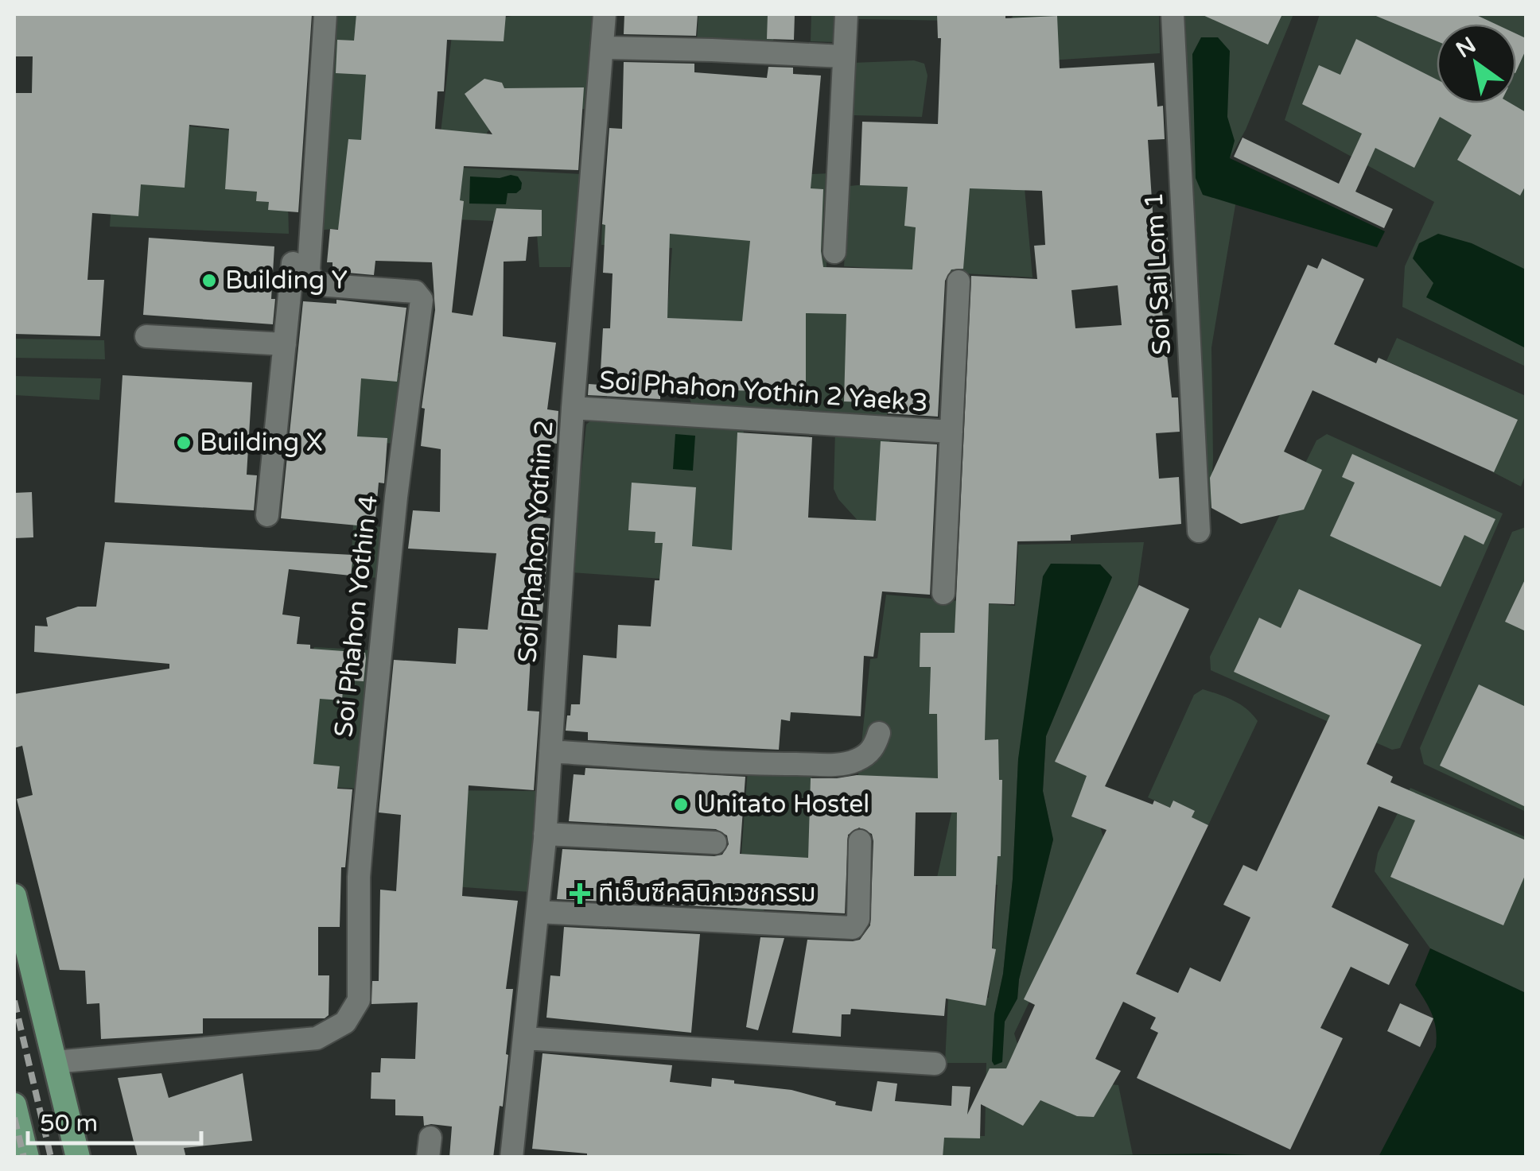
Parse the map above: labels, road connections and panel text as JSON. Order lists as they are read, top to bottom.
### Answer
{
  "streets": {
    "street": [
      "Soi Sai Lom 1",
      "Soi Phahon Yothin 2 Yaek 3",
      "Soi Phahon Yothin 2",
      "Soi Phahon Yothin 4"
    ]
  },
  "crossings": [
    ["Soi Phahon Yothin 2 Yaek 3", "Soi Phahon Yothin 2"]
  ],
  "places": {
    "other": ["Building Y", "Building X", "Unitato Hostel"],
    "health": ["ทีเอ็นซีคลินิกเวชกรรม"]
  },
  "scale_bar": "50 m",
  "north": "top left"
}
